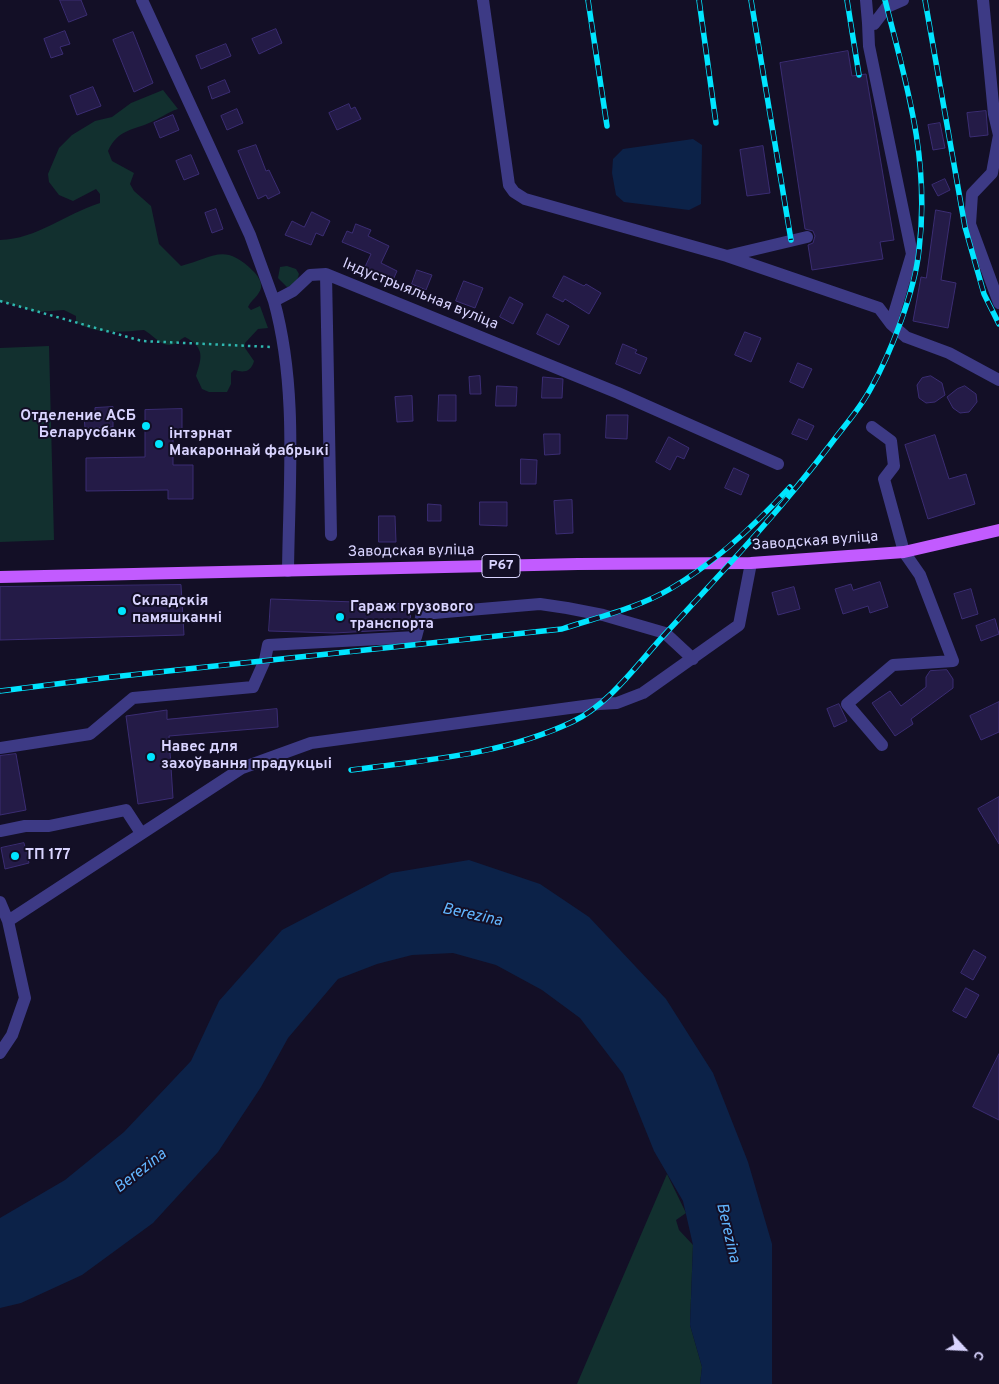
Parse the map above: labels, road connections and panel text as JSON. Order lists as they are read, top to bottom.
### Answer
{
  "streets": {
    "main road": ["Заводская вуліца", "Р67"],
    "street": ["Індустрыяльная вуліца"]
  },
  "water": ["Berezina"],
  "places": [
    "Отделение АСБ Беларусбанк",
    "інтэрнат Макароннай фабрыкі",
    "Складскія памяшканні",
    "Гараж грузового транспорта",
    "Навес для захоўвання прадукцыі",
    "ТП 177"
  ],
  "north": "bottom right"
}
